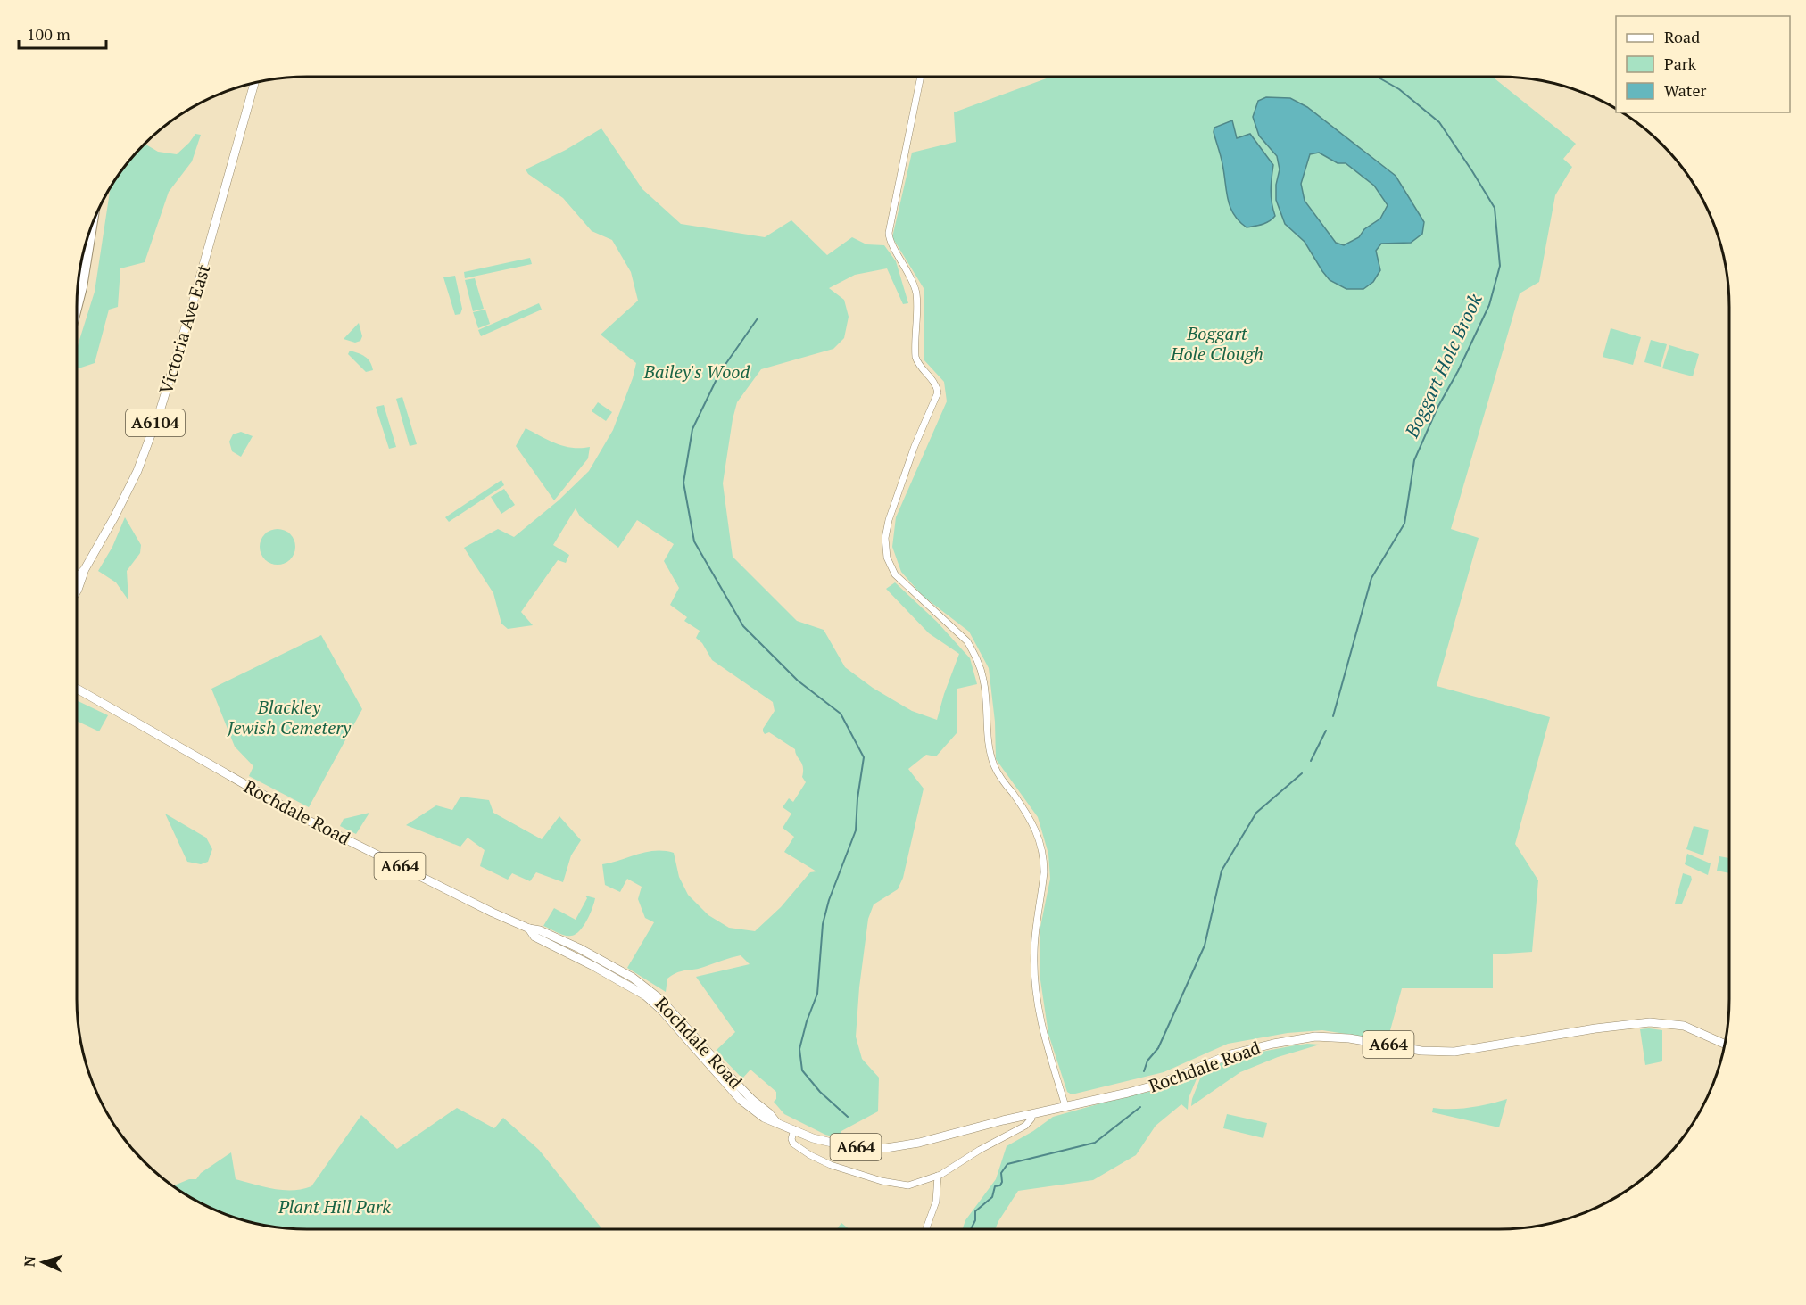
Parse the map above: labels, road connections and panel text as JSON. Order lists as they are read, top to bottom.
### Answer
{
  "streets": {
    "main road": [
      "Victoria Ave East",
      "A6104",
      "Rochdale Road",
      "A664"
    ]
  },
  "crossings": [
    ["Victoria Ave East", "A6104"]
  ],
  "water": ["Boggart Hole Brook"],
  "parks": [
    "Boggart Hole Clough",
    "Bailey's Wood",
    "Blackley Jewish Cemetery",
    "Plant Hill Park"
  ],
  "legend": ["Road", "Park", "Water"],
  "scale_bar": "100 m",
  "north": "left"
}
